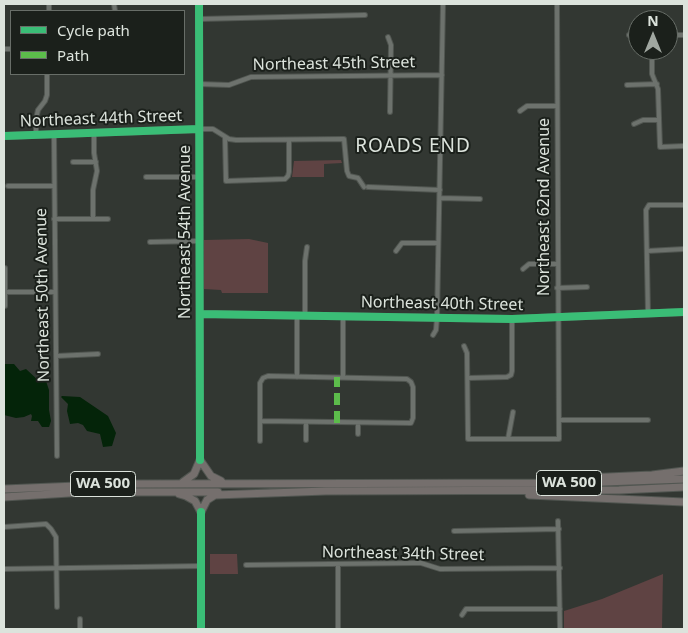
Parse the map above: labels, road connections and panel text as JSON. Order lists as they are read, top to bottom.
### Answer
{
  "streets": {
    "highway": ["WA 500"],
    "street": [
      "Northeast 45th Street",
      "Northeast 44th Street",
      "Northeast 62nd Avenue",
      "Northeast 54th Avenue",
      "Northeast 50th Avenue",
      "Northeast 40th Street",
      "Northeast 34th Street"
    ]
  },
  "crossings": [
    ["Northeast 45th Street", "Northeast 54th Avenue"],
    ["Northeast 44th Street", "Northeast 54th Avenue"],
    ["Northeast 44th Street", "Northeast 50th Avenue"],
    ["Northeast 62nd Avenue", "Northeast 40th Street"],
    ["Northeast 54th Avenue", "Northeast 40th Street"]
  ],
  "districts": ["ROADS END"],
  "legend": ["Cycle path", "Path"],
  "north": "top"
}
